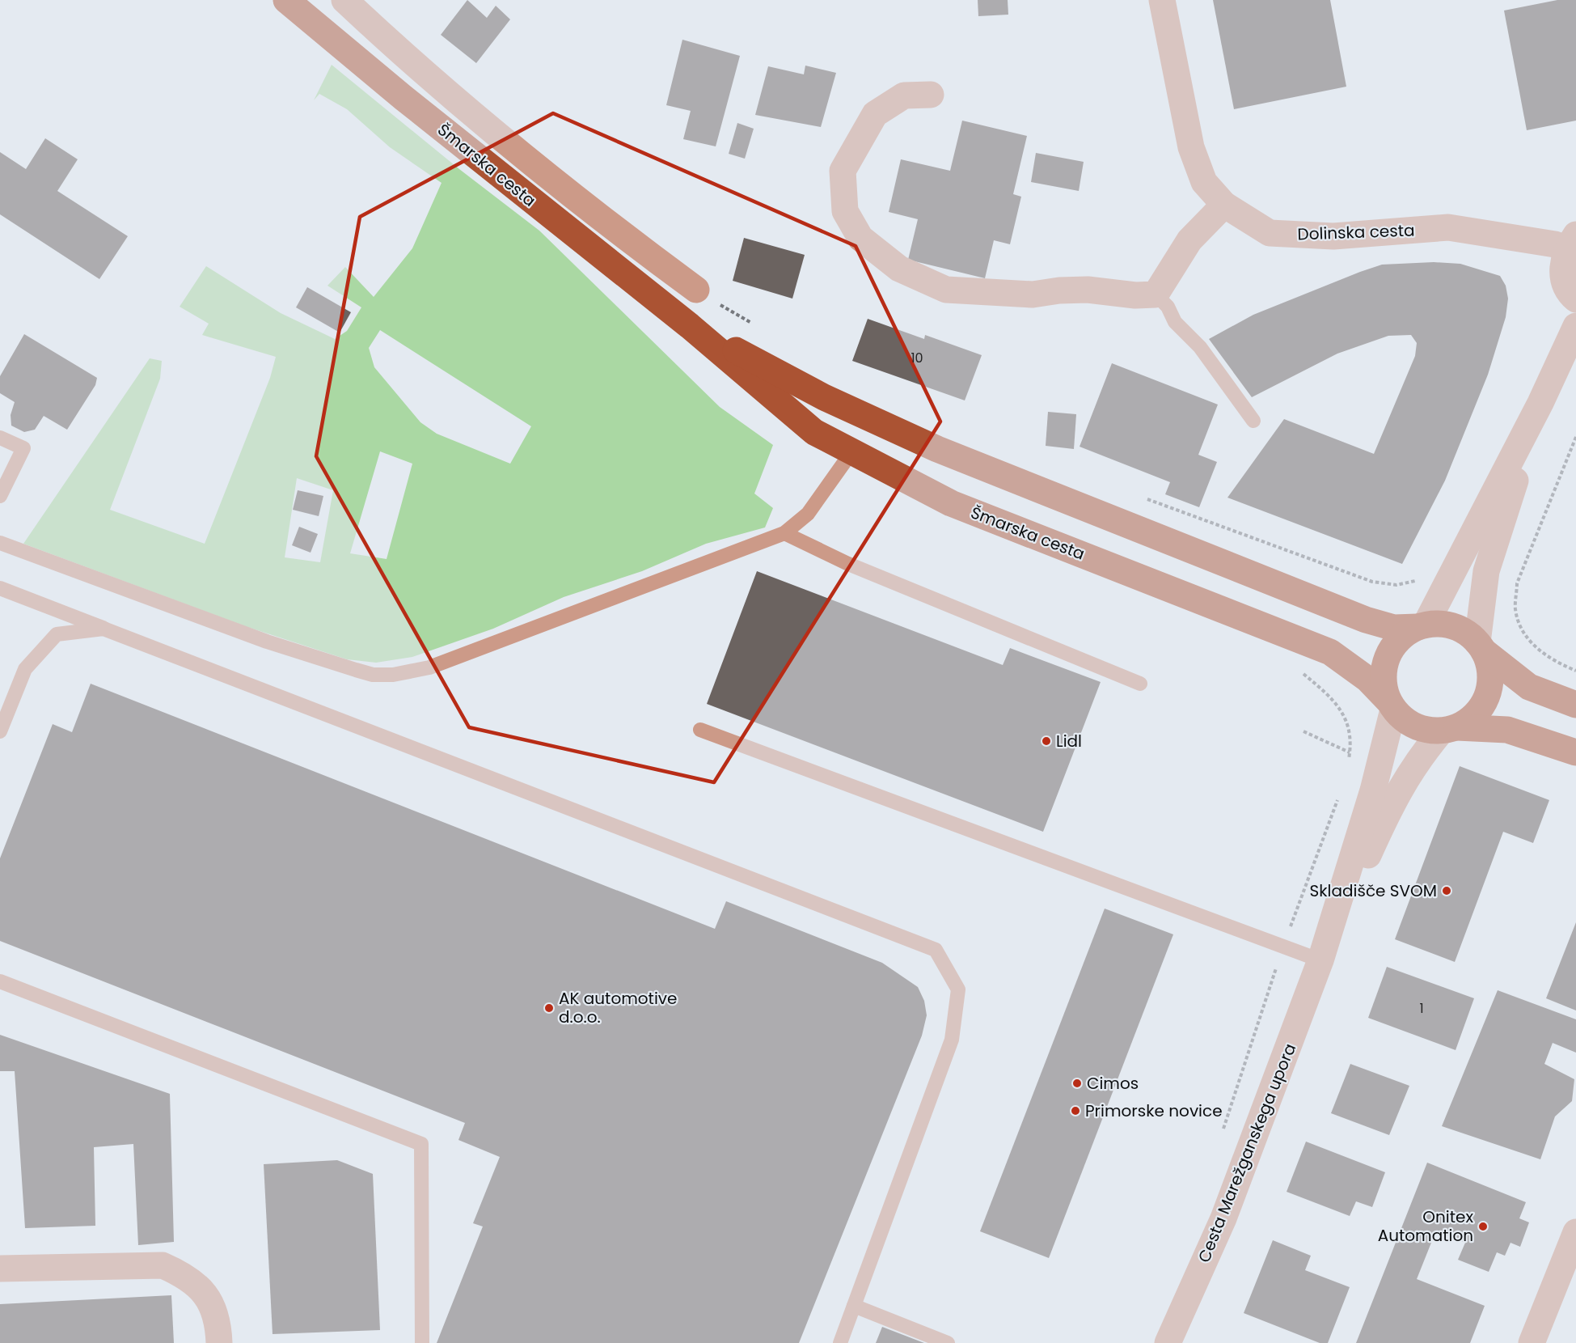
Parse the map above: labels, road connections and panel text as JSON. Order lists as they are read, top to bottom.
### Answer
{
  "streets": {
    "main road": ["Šmarska cesta"],
    "street": ["Dolinska cesta", "Cesta Marežganskega upora"]
  },
  "crossings": [
    ["Šmarska cesta", "Cesta Marežganskega upora"]
  ],
  "places": [
    "Lidl",
    "Skladišče SVOM",
    "AK automotive d.o.o.",
    "Cimos",
    "Primorske novice",
    "Onitex Automation"
  ],
  "house_numbers": ["10", "1"]
}
